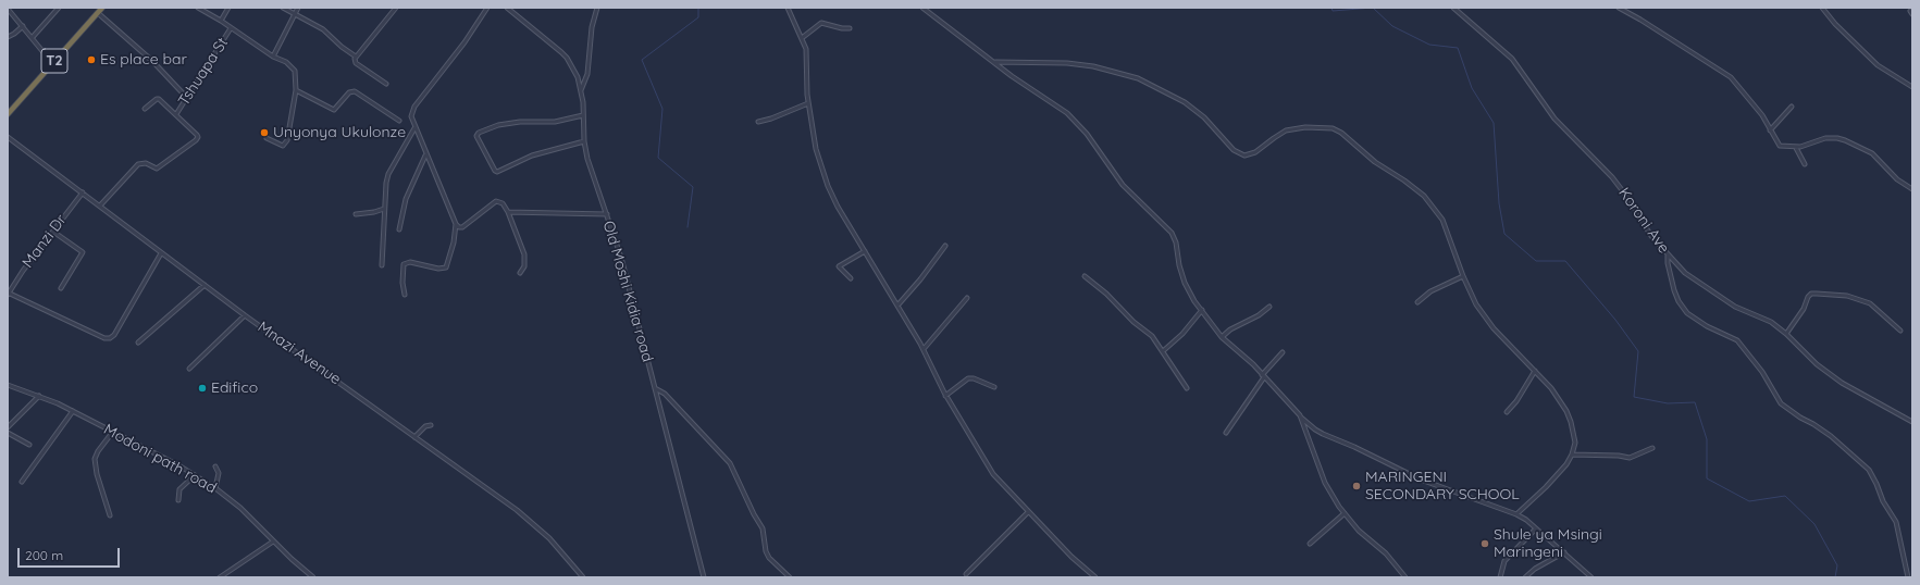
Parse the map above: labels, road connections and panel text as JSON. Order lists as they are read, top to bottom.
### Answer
{
  "streets": {
    "highway": ["T2"],
    "street": [
      "Tshuapa St",
      "Koroni Ave",
      "Manzi Dr",
      "Old Moshi Kidia road",
      "Mnazi Avenue",
      "Modoni path road"
    ]
  },
  "crossings": [
    ["Manzi Dr", "Mnazi Avenue"]
  ],
  "places": [
    "Es place bar",
    "Unyonya Ukulonze",
    "Edifico",
    "MARINGENI SECONDARY SCHOOL",
    "Shule ya Msingi Maringeni"
  ],
  "scale_bar": "200 m"
}
